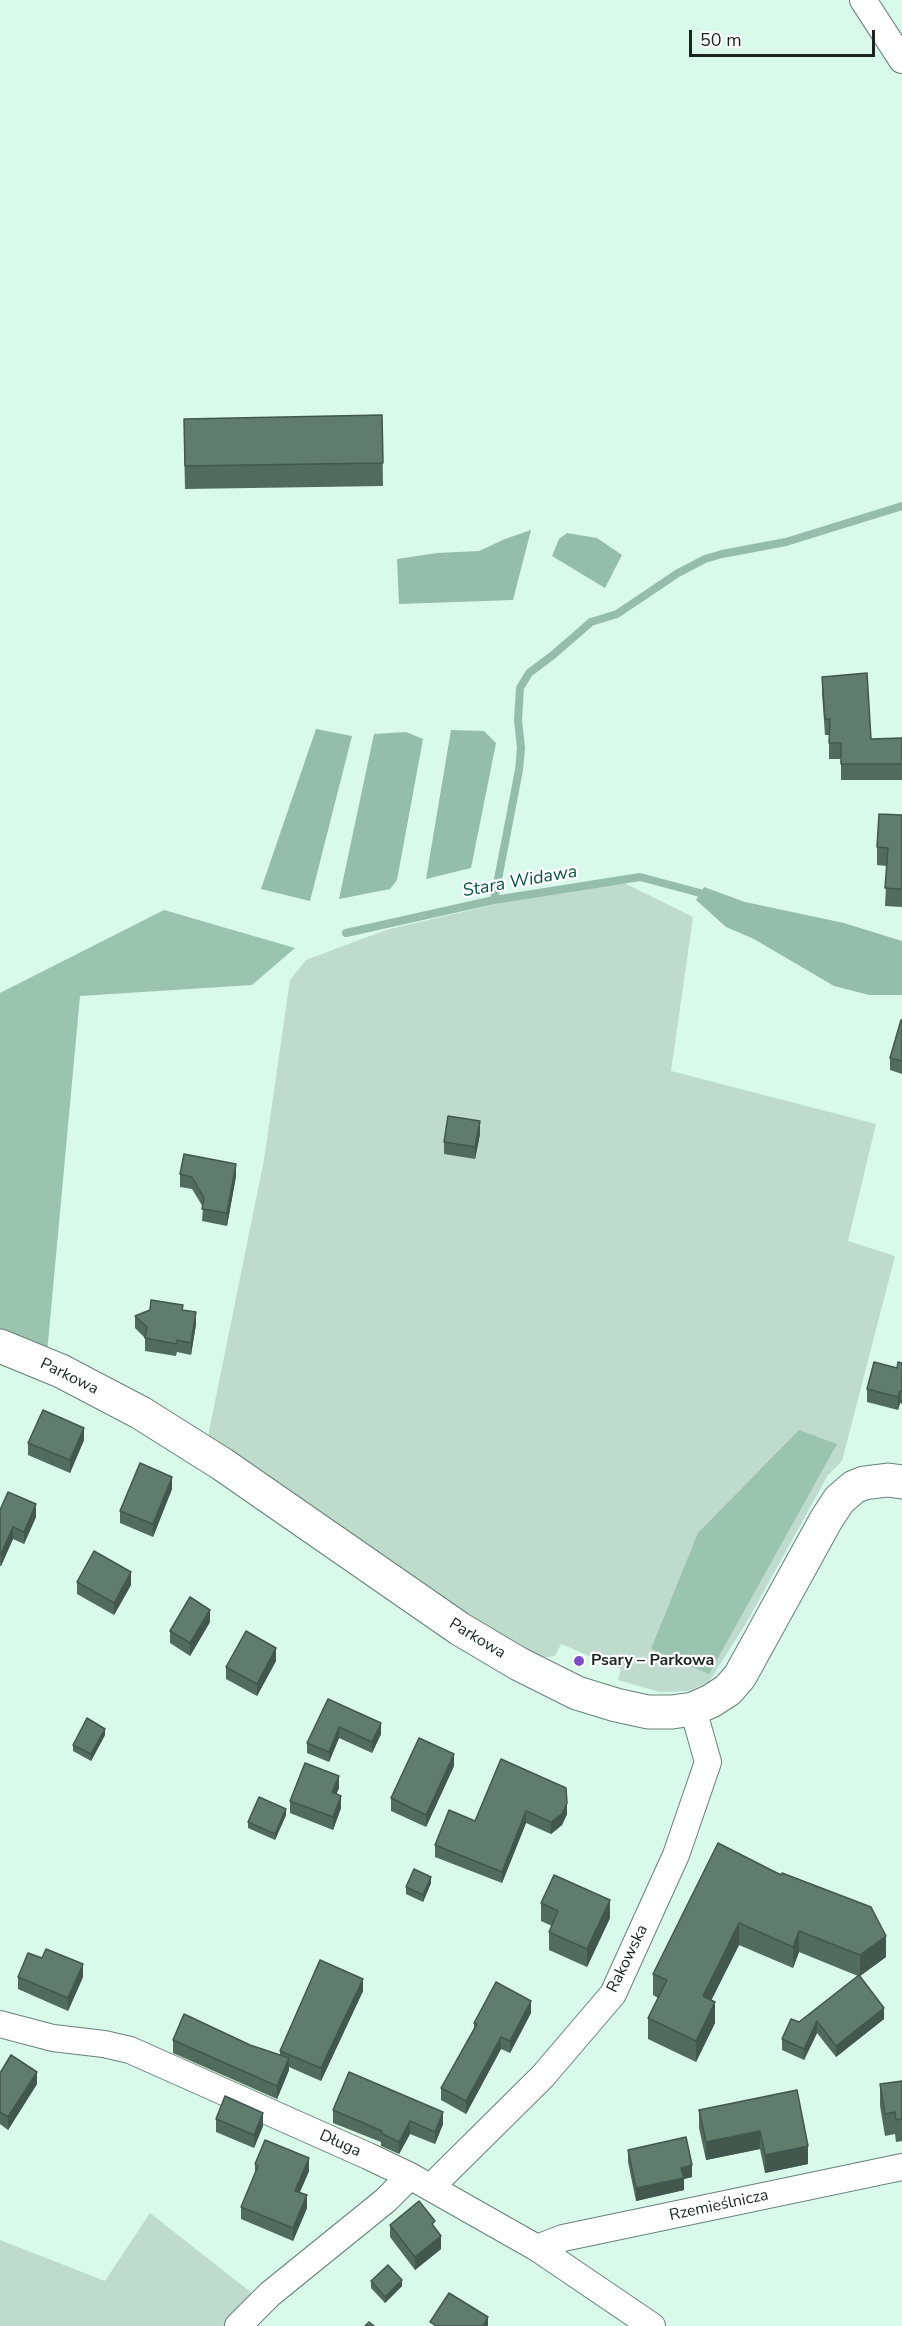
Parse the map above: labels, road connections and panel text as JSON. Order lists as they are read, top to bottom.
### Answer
{
  "streets": {
    "street": [
      "Parkowa",
      "Rakowska",
      "Długa",
      "Rzemieślnicza"
    ]
  },
  "crossings": [
    ["Parkowa", "Rakowska"],
    ["Rakowska", "Długa"],
    ["Długa", "Rzemieślnicza"]
  ],
  "water": ["Stara Widawa"],
  "places": ["Psary – Parkowa"],
  "scale_bar": "50 m"
}
